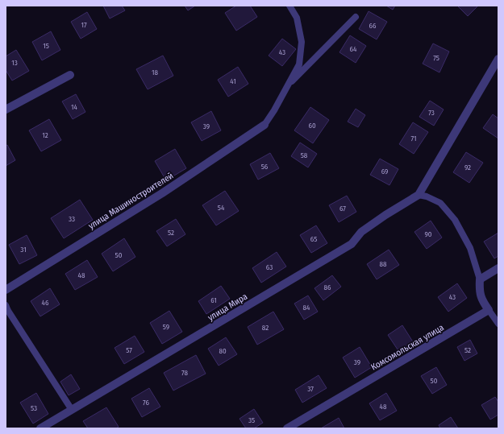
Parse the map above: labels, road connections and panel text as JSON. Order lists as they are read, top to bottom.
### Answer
{
  "streets": {
    "street": ["улица Машиностроителей", "улица Мира", "Комсомольская улица"]
  },
  "house_numbers": [
    "17",
    "66",
    "15",
    "64",
    "43",
    "75",
    "13",
    "18",
    "41",
    "14",
    "73",
    "60",
    "39",
    "12",
    "71",
    "58",
    "56",
    "92",
    "69",
    "54",
    "67",
    "33",
    "52",
    "90",
    "65",
    "31",
    "50",
    "88",
    "63",
    "48",
    "86",
    "43",
    "61",
    "46",
    "84",
    "59",
    "82",
    "57",
    "52",
    "80",
    "39",
    "78",
    "50",
    "37",
    "76",
    "48",
    "53",
    "35"
  ]
}
